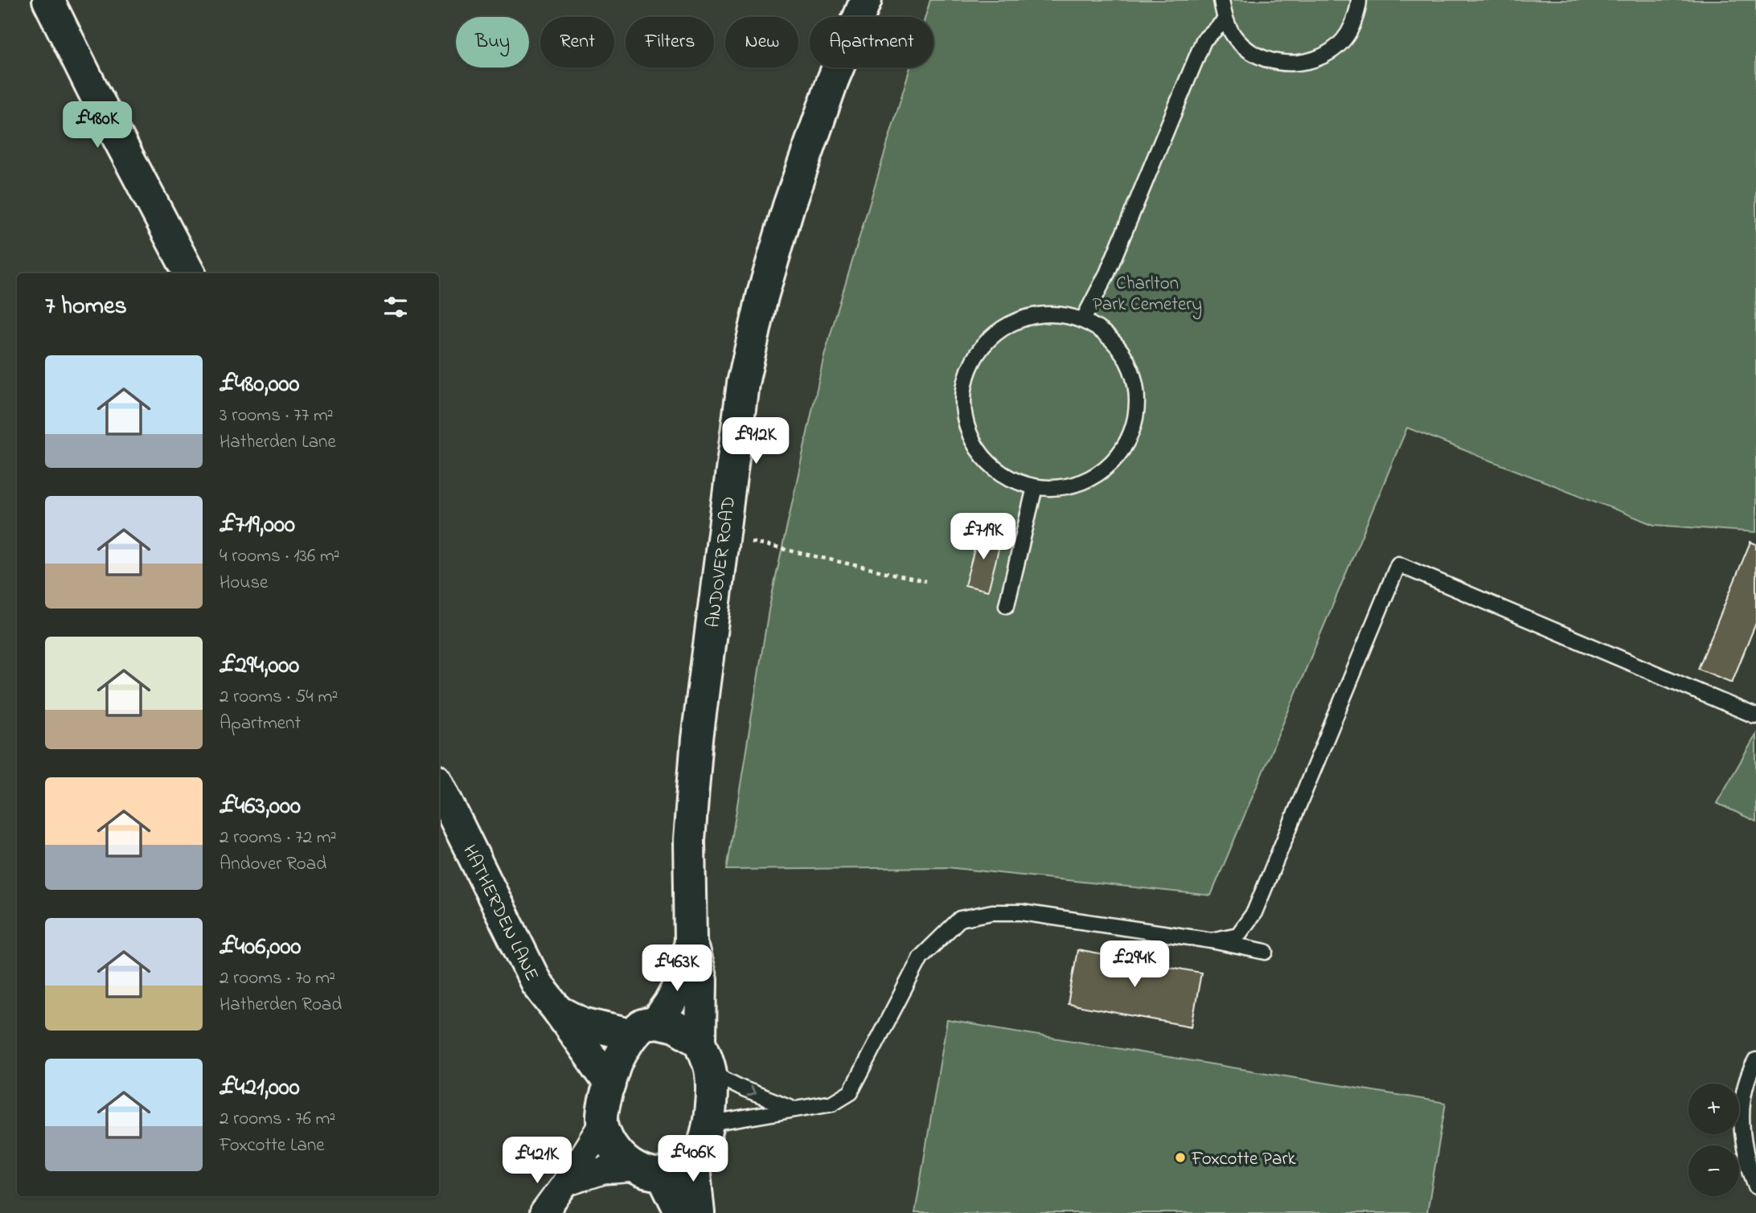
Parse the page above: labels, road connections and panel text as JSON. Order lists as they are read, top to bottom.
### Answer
{
  "streets": {
    "street": ["ANDOVER ROAD", "HATHERDEN LANE"]
  },
  "crossings": [
    ["ANDOVER ROAD", "HATHERDEN LANE"]
  ],
  "parks": ["Charlton Park Cemetery"],
  "places": ["Foxcotte Park"],
  "page": {
    "chip": [
      "Buy",
      "Rent",
      "Filters",
      "New",
      "Apartment"
    ],
    "price": [
      "£480K",
      "£912K",
      "£719K",
      "£294K",
      "£463K",
      "£406K",
      "£421K"
    ],
    "heading": "7 homes",
    "list": [
      {
        "name": "£480,000",
        "note": "3 rooms · 77 m² · Hatherden Lane"
      },
      {
        "name": "£719,000",
        "note": "4 rooms · 136 m² · House"
      },
      {
        "name": "£294,000",
        "note": "2 rooms · 54 m² · Apartment"
      },
      {
        "name": "£463,000",
        "note": "2 rooms · 72 m² · Andover Road"
      },
      {
        "name": "£406,000",
        "note": "2 rooms · 70 m² · Hatherden Road"
      },
      {
        "name": "£421,000",
        "note": "2 rooms · 76 m² · Foxcotte Lane"
      }
    ],
    "map_buttons": ["+", "−"]
  }
}
